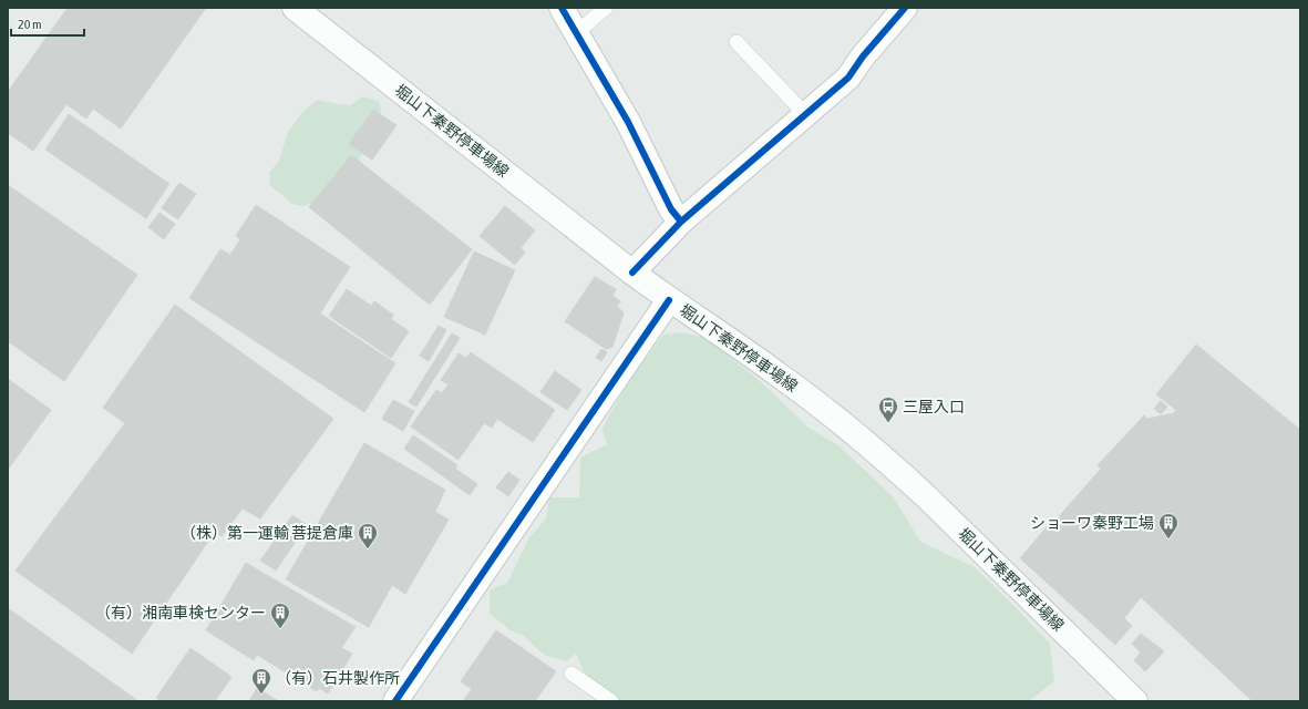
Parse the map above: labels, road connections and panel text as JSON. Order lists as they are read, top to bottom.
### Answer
{
  "streets": {
    "street": ["堀山下秦野停車場線"]
  },
  "places": {
    "bus stop": ["三屋入口"],
    "building": [
      "ショーワ秦野工場",
      "（株）第一運輸 菩提倉庫",
      "（有）湘南車検センター",
      "（有）石井製作所"
    ]
  },
  "scale_bar": "20 m"
}
